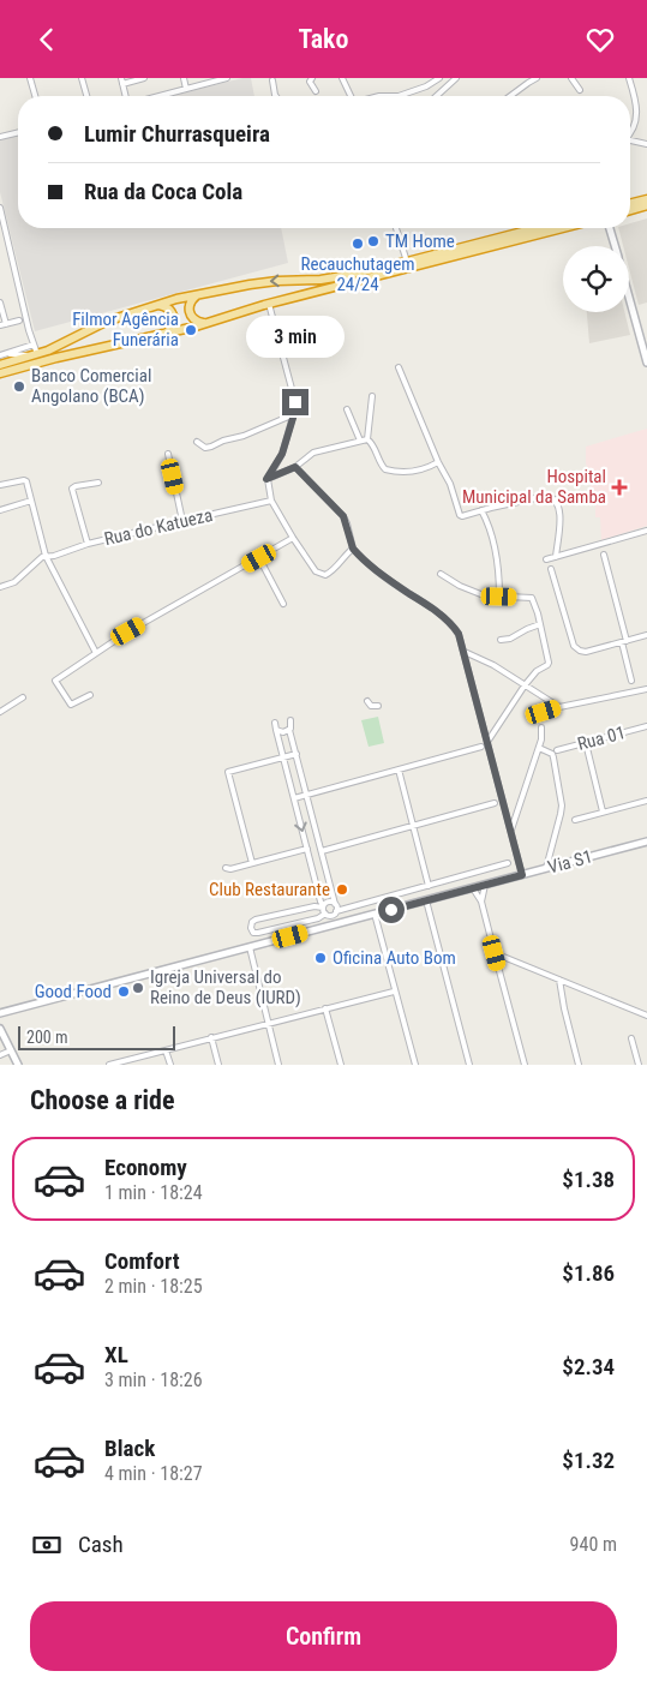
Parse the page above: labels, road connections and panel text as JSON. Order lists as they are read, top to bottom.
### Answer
{
  "streets": {
    "street": ["Rua do Katueza", "Rua 01", "Via S1"]
  },
  "places": {
    "other": [
      "TM Home",
      "Recauchutagem 24/24",
      "Filmor Agência Funerária",
      "Banco Comercial Angolano (BCA)",
      "Club Restaurante",
      "Oficina Auto Bom",
      "Igreja Universal do Reino de Deus (IURD)",
      "Good Food"
    ],
    "health": ["Hospital Municipal da Samba"]
  },
  "scale_bar": "200 m",
  "page": {
    "header": "Tako",
    "banner": ["Lumir Churrasqueira", "Rua da Coca Cola"],
    "bubble": "3 min",
    "scale": "200 m",
    "heading": "Choose a ride",
    "list": [
      {
        "name": "Economy",
        "note": "1 min · 18:24",
        "value": "$1.38"
      },
      {
        "name": "Comfort",
        "note": "2 min · 18:25",
        "value": "$1.86"
      },
      {
        "name": "XL",
        "note": "3 min · 18:26",
        "value": "$2.34"
      },
      {
        "name": "Black",
        "note": "4 min · 18:27",
        "value": "$1.32"
      }
    ],
    "pay": ["Cash", "940 m"],
    "buttons": "Confirm"
  }
}
